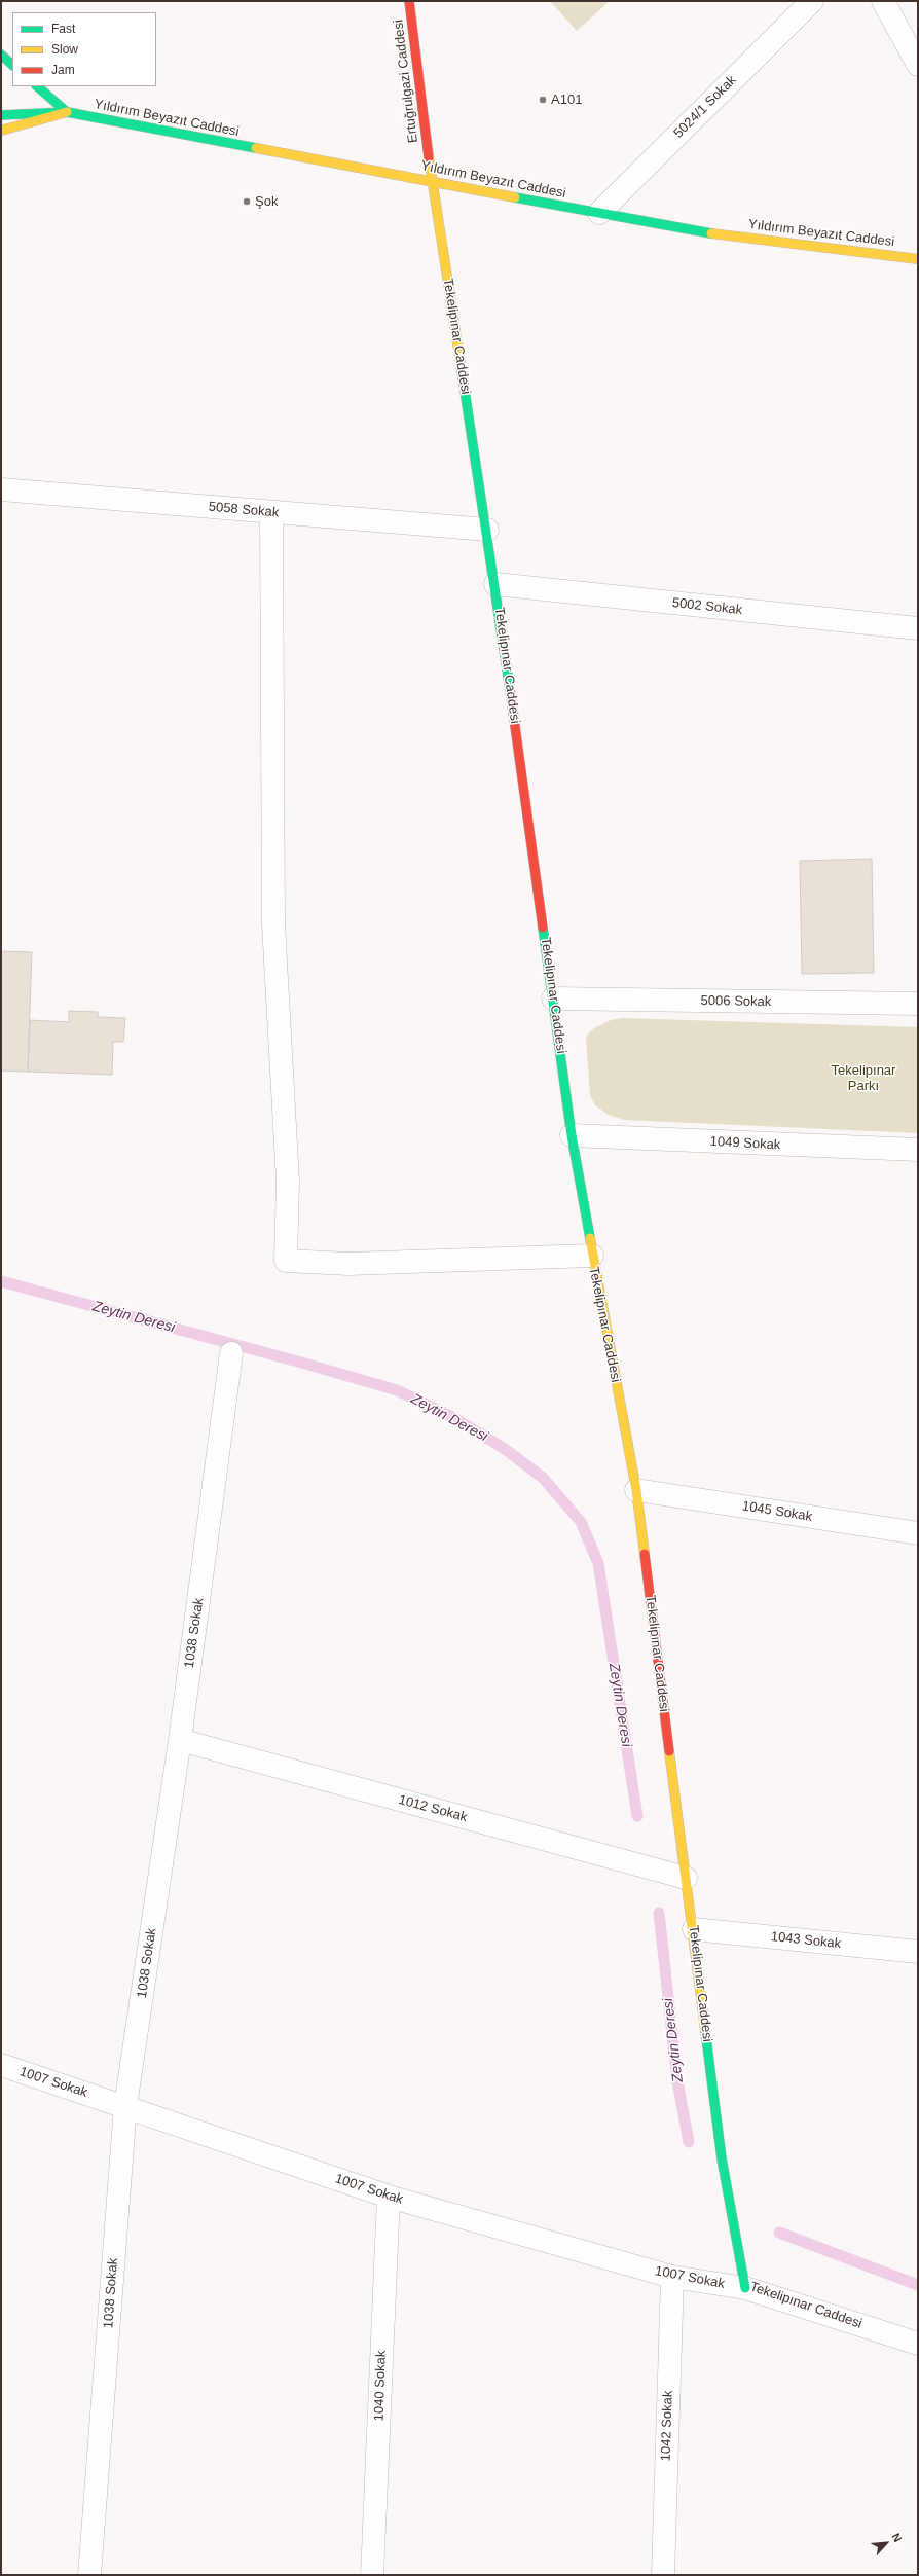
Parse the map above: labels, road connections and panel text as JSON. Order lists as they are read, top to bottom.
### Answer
{
  "streets": {
    "street": [
      "Ertuğrulgazi Caddesi",
      "5024/1 Sokak",
      "Yıldırım Beyazıt Caddesi",
      "Tekelipınar Caddesi",
      "5058 Sokak",
      "5002 Sokak",
      "5006 Sokak",
      "1049 Sokak",
      "1045 Sokak",
      "1038 Sokak",
      "1012 Sokak",
      "1043 Sokak",
      "1007 Sokak",
      "1040 Sokak",
      "1042 Sokak"
    ]
  },
  "crossings": [
    ["Ertuğrulgazi Caddesi", "Yıldırım Beyazıt Caddesi"],
    ["Ertuğrulgazi Caddesi", "Tekelipınar Caddesi"],
    ["5024/1 Sokak", "Yıldırım Beyazıt Caddesi"],
    ["Yıldırım Beyazıt Caddesi", "Tekelipınar Caddesi"],
    ["Tekelipınar Caddesi", "5058 Sokak"],
    ["Tekelipınar Caddesi", "5002 Sokak"],
    ["Tekelipınar Caddesi", "5006 Sokak"],
    ["Tekelipınar Caddesi", "1049 Sokak"],
    ["Tekelipınar Caddesi", "1045 Sokak"],
    ["Tekelipınar Caddesi", "1012 Sokak"],
    ["Tekelipınar Caddesi", "1043 Sokak"],
    ["Tekelipınar Caddesi", "1007 Sokak"],
    ["1038 Sokak", "1012 Sokak"],
    ["1038 Sokak", "1007 Sokak"],
    ["1007 Sokak", "1040 Sokak"],
    ["1007 Sokak", "1042 Sokak"]
  ],
  "water": ["Zeytin Deresi"],
  "parks": ["Tekelipınar Parkı"],
  "places": ["A101", "Şok"],
  "legend": ["Fast", "Slow", "Jam"],
  "north": "top right"
}
